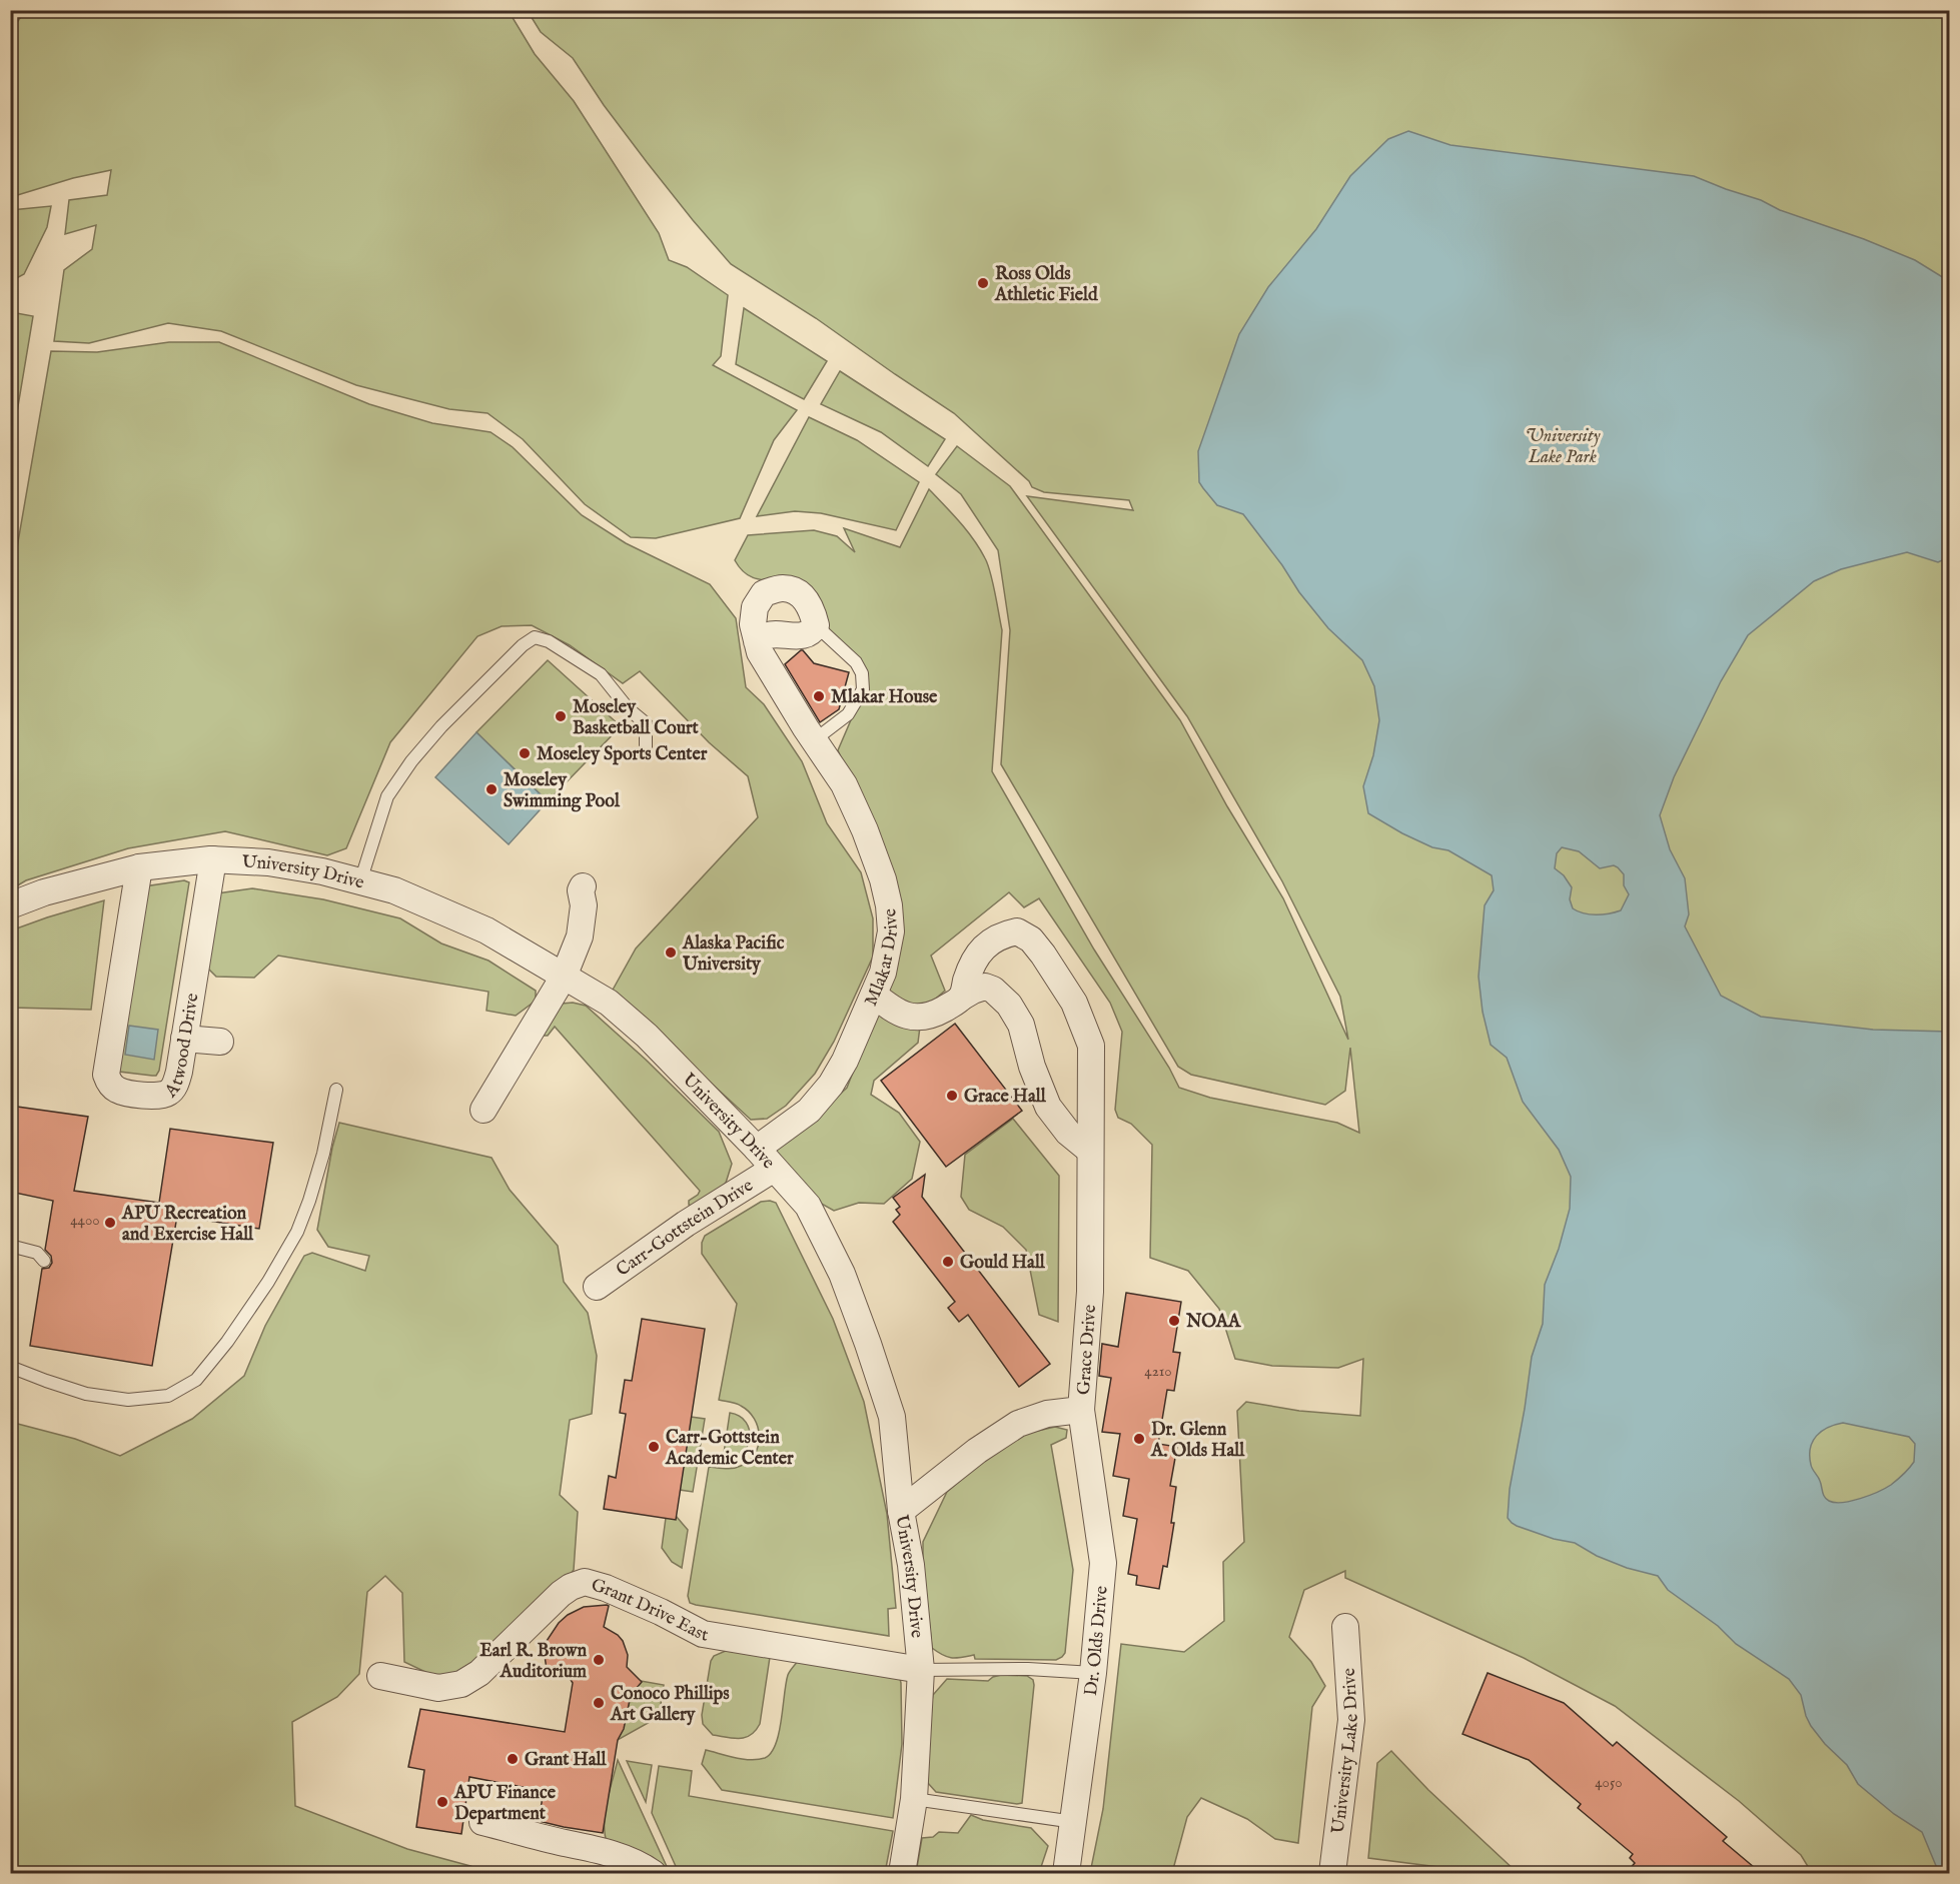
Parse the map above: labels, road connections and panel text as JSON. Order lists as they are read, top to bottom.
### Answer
{
  "streets": {
    "street": [
      "University Drive",
      "Mlakar Drive",
      "Atwood Drive",
      "Carr-Gottstein Drive",
      "Grace Drive",
      "Grant Drive East",
      "Dr. Olds Drive",
      "University Lake Drive"
    ]
  },
  "crossings": [
    ["University Drive", "Mlakar Drive"],
    ["University Drive", "Atwood Drive"],
    ["University Drive", "Carr-Gottstein Drive"],
    ["University Drive", "Grace Drive"],
    ["University Drive", "Grant Drive East"],
    ["Grace Drive", "Dr. Olds Drive"]
  ],
  "parks": ["University Lake Park"],
  "places": [
    "Ross Olds Athletic Field",
    "Mlakar House",
    "Moseley Basketball Court",
    "Moseley Sports Center",
    "Moseley Swimming Pool",
    "Alaska Pacific University",
    "Grace Hall",
    "APU Recreation and Exercise Hall",
    "Gould Hall",
    "NOAA",
    "Dr. Glenn A. Olds Hall",
    "Carr-Gottstein Academic Center",
    "Earl R. Brown Auditorium",
    "Conoco Phillips Art Gallery",
    "Grant Hall",
    "APU Finance Department"
  ],
  "house_numbers": ["4400", "4210", "4050"]
}
